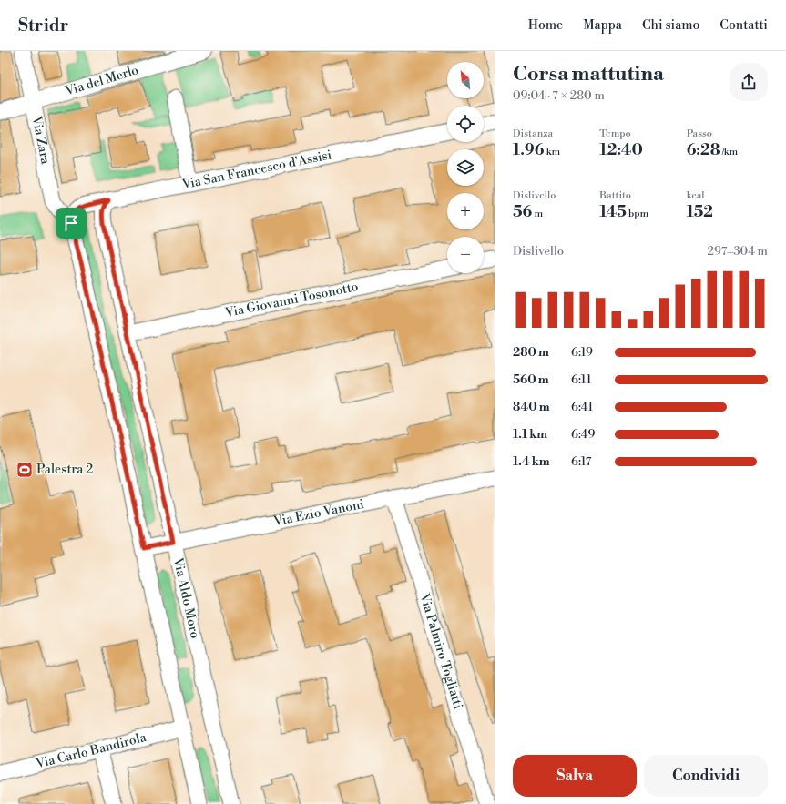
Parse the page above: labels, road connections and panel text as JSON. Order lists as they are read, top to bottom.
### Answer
{
  "streets": {
    "street": [
      "Via del Merlo",
      "Via Zara",
      "Via San Francesco d'Assisi",
      "Via Giovanni Tosonotto",
      "Via Ezio Vanoni",
      "Via Aldo Moro",
      "Via Palmiro Togliatti",
      "Via Carlo Bandirola"
    ]
  },
  "crossings": [
    ["Via del Merlo", "Via Zara"],
    ["Via Zara", "Via San Francesco d'Assisi"],
    ["Via San Francesco d'Assisi", "Via Aldo Moro"],
    ["Via Giovanni Tosonotto", "Via Aldo Moro"],
    ["Via Ezio Vanoni", "Via Aldo Moro"],
    ["Via Ezio Vanoni", "Via Palmiro Togliatti"]
  ],
  "places": {
    "sports": ["Palestra 2"]
  },
  "north": "top left",
  "page": {
    "header": "Stridr",
    "nav": [
      "Home",
      "Mappa",
      "Chi siamo",
      "Contatti"
    ],
    "heading": ["Corsa mattutina", "09:04 · 7 × 280 m"],
    "map_buttons": ["+", "−"],
    "stats": [
      ["Distanza", "1.96 km"],
      ["Tempo", "12:40"],
      ["Passo", "6:28 /km"],
      ["Dislivello", "56 m"],
      ["Battito", "145 bpm"],
      ["kcal", "152"]
    ],
    "chart": ["Dislivello", "297–304 m"],
    "list": [
      {
        "name": "280 m",
        "note": "6:19"
      },
      {
        "name": "560 m",
        "note": "6:11"
      },
      {
        "name": "840 m",
        "note": "6:41"
      },
      {
        "name": "1.1 km",
        "note": "6:49"
      },
      {
        "name": "1.4 km",
        "note": "6:17"
      }
    ],
    "buttons": ["Salva", "Condividi"]
  }
}
